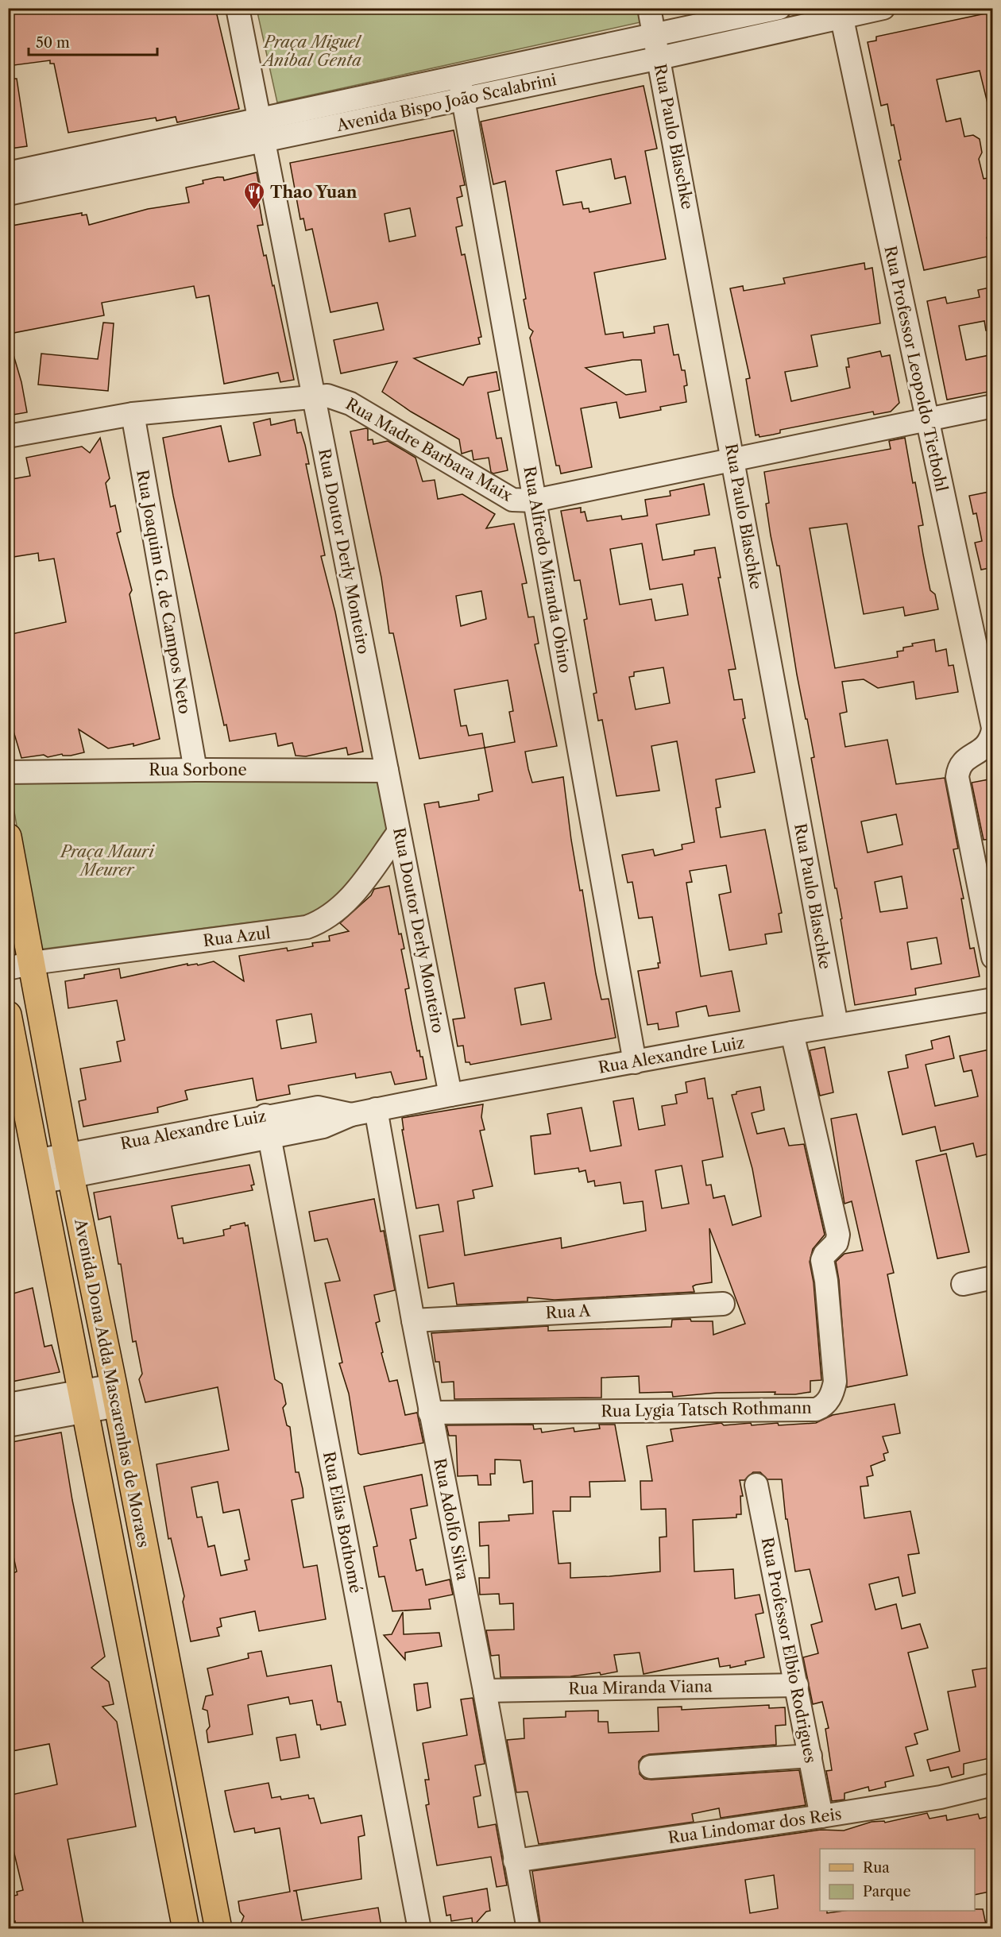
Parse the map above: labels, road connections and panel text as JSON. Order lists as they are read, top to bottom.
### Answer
{
  "streets": {
    "main road": ["Avenida Dona Adda Mascarenhas de Moraes"],
    "street": [
      "Avenida Bispo João Scalabrini",
      "Rua Paulo Blaschke",
      "Rua Professor Leopoldo Tietbohl",
      "Rua Madre Barbara Maix",
      "Rua Doutor Derly Monteiro",
      "Rua Alfredo Miranda Obino",
      "Rua Joaquim G. de Campos Neto",
      "Rua Sorbone",
      "Rua Azul",
      "Rua Alexandre Luiz",
      "Rua A",
      "Rua Lygia Tatsch Rothmann",
      "Rua Adolfo Silva",
      "Rua Elias Bothomé",
      "Rua Professor Elbio Rodrigues",
      "Rua Miranda Viana",
      "Rua Lindomar dos Reis"
    ]
  },
  "crossings": [
    ["Avenida Bispo João Scalabrini", "Rua Paulo Blaschke"],
    ["Avenida Bispo João Scalabrini", "Rua Professor Leopoldo Tietbohl"],
    ["Avenida Bispo João Scalabrini", "Rua Doutor Derly Monteiro"],
    ["Avenida Bispo João Scalabrini", "Rua Alfredo Miranda Obino"],
    ["Rua Paulo Blaschke", "Rua Madre Barbara Maix"],
    ["Rua Paulo Blaschke", "Rua Alexandre Luiz"],
    ["Rua Professor Leopoldo Tietbohl", "Rua Madre Barbara Maix"],
    ["Rua Madre Barbara Maix", "Rua Doutor Derly Monteiro"],
    ["Rua Madre Barbara Maix", "Rua Alfredo Miranda Obino"],
    ["Rua Madre Barbara Maix", "Rua Joaquim G. de Campos Neto"],
    ["Rua Doutor Derly Monteiro", "Rua Sorbone"],
    ["Rua Doutor Derly Monteiro", "Rua Azul"],
    ["Rua Doutor Derly Monteiro", "Rua Alexandre Luiz"],
    ["Rua Alfredo Miranda Obino", "Rua Alexandre Luiz"],
    ["Rua Joaquim G. de Campos Neto", "Rua Sorbone"],
    ["Rua Azul", "Avenida Dona Adda Mascarenhas de Moraes"],
    ["Rua Alexandre Luiz", "Avenida Dona Adda Mascarenhas de Moraes"],
    ["Rua Alexandre Luiz", "Rua Lygia Tatsch Rothmann"],
    ["Rua Alexandre Luiz", "Rua Adolfo Silva"],
    ["Rua Alexandre Luiz", "Rua Elias Bothomé"],
    ["Rua A", "Rua Adolfo Silva"],
    ["Rua Lygia Tatsch Rothmann", "Rua Adolfo Silva"],
    ["Rua Adolfo Silva", "Rua Miranda Viana"],
    ["Rua Adolfo Silva", "Rua Lindomar dos Reis"],
    ["Rua Professor Elbio Rodrigues", "Rua Miranda Viana"],
    ["Rua Professor Elbio Rodrigues", "Rua Lindomar dos Reis"]
  ],
  "parks": ["Praça Miguel Aníbal Genta", "Praça Mauri Meurer"],
  "places": {
    "restaurant": ["Thao Yuan"]
  },
  "legend": ["Rua", "Parque"],
  "scale_bar": "50 m"
}
